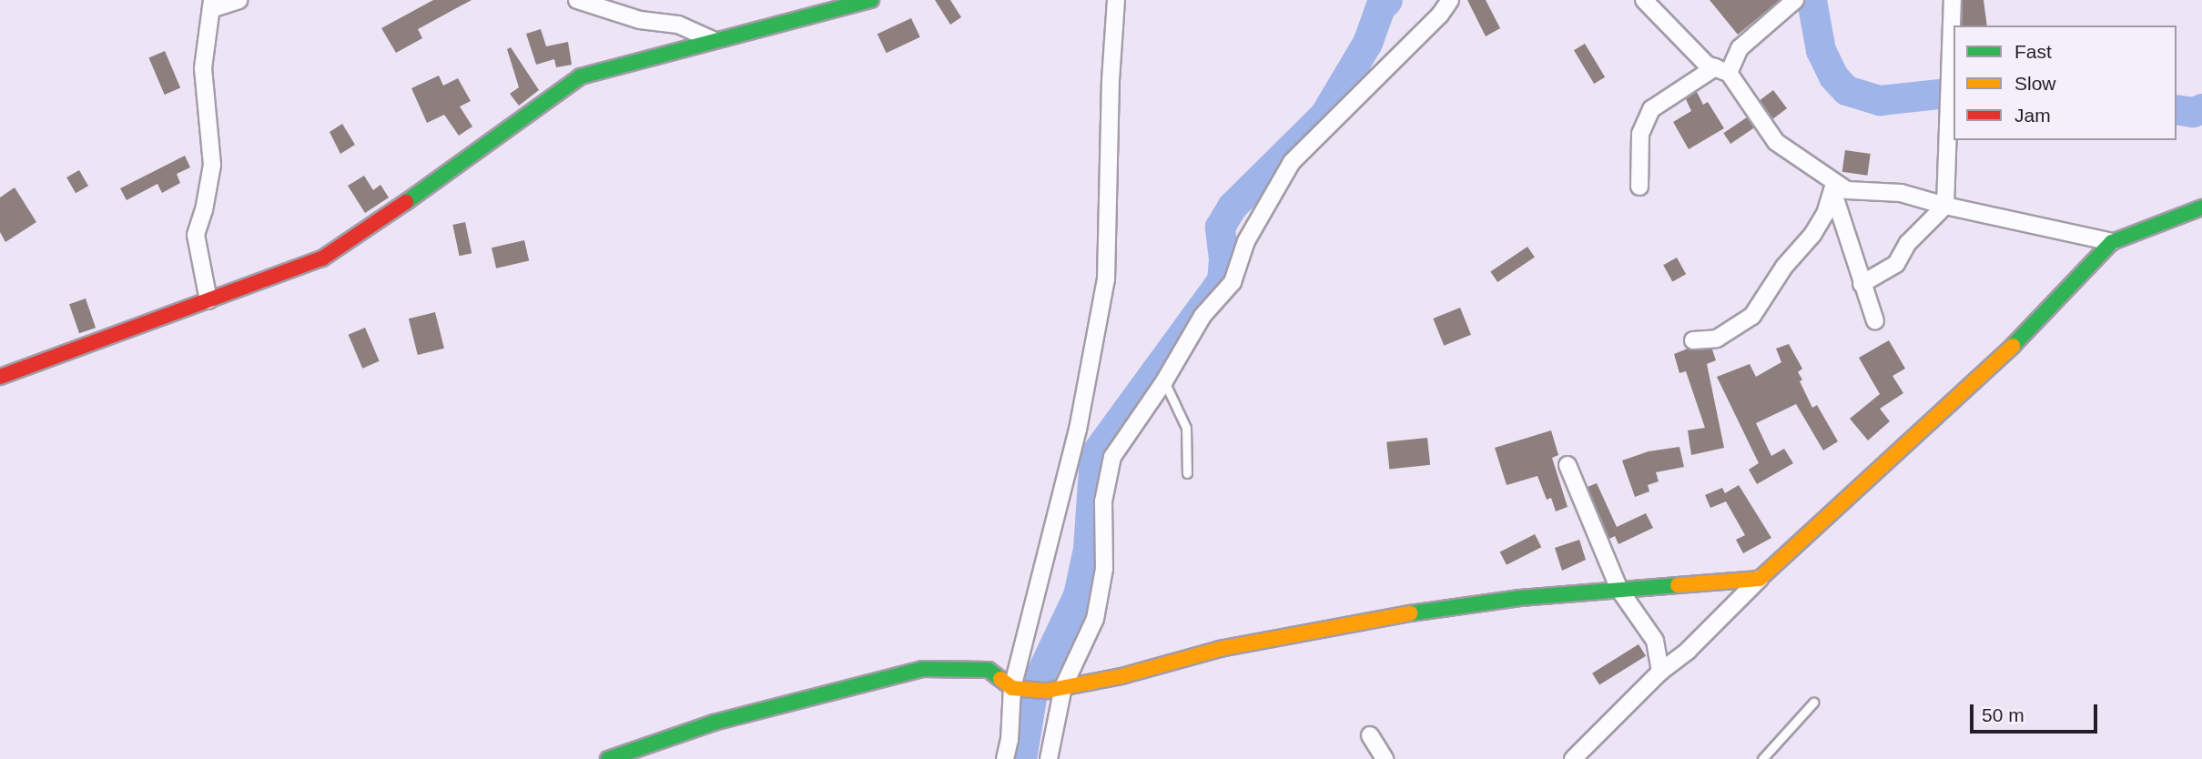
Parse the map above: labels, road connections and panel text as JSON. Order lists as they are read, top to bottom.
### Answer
{
  "legend": ["Fast", "Slow", "Jam"],
  "scale_bar": "50 m"
}
